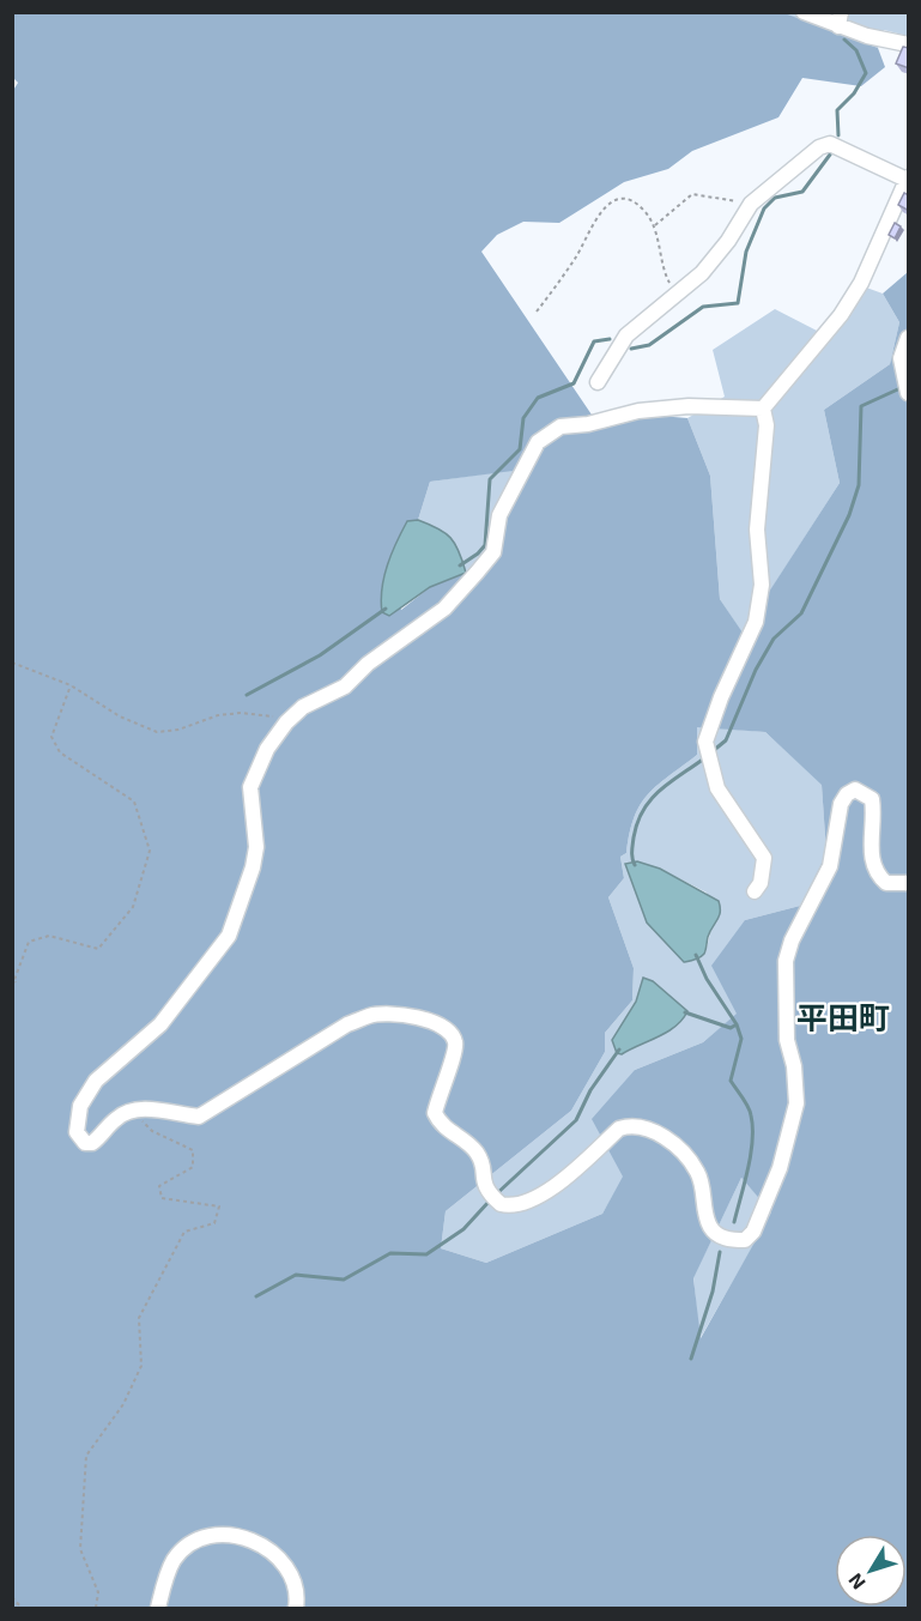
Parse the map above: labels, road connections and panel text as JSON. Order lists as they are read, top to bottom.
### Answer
{
  "districts": ["平田町"],
  "north": "bottom left"
}
